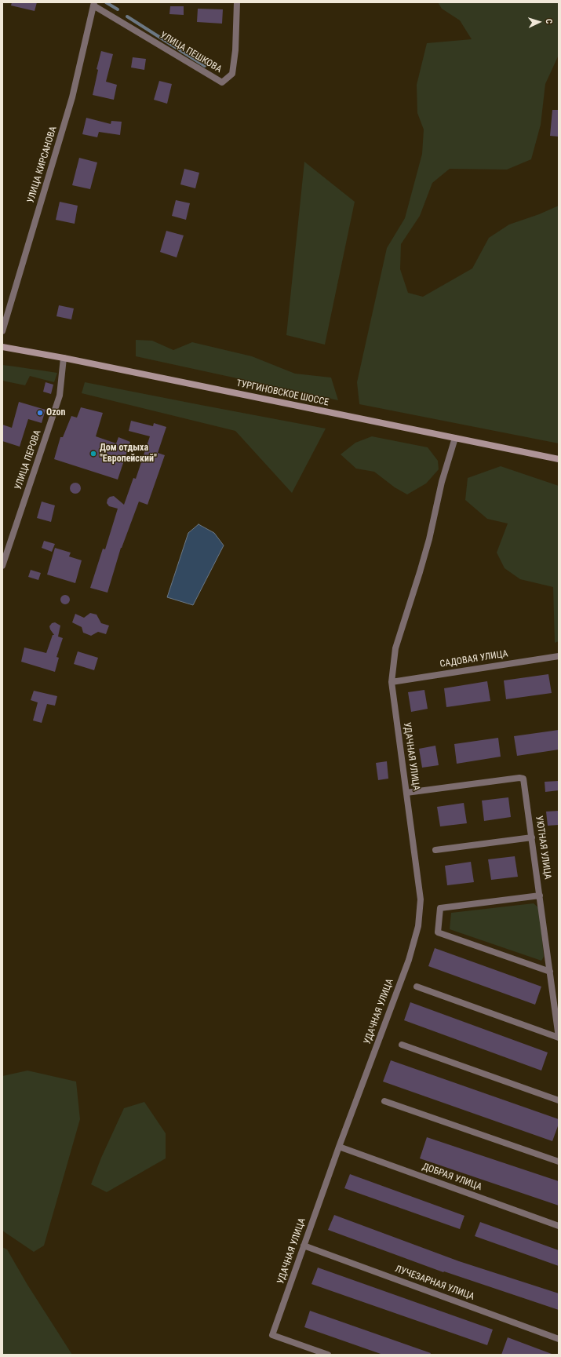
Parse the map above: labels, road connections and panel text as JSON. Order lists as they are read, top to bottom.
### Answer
{
  "streets": {
    "main road": ["ТУРГИНОВСКОЕ ШОССЕ"],
    "street": [
      "УЛИЦА ПЕШКОВА",
      "УЛИЦА КИРСАНОВА",
      "УЛИЦА ПЕРОВА",
      "САДОВАЯ УЛИЦА",
      "УДАЧНАЯ УЛИЦА",
      "УЮТНАЯ УЛИЦА",
      "ДОБРАЯ УЛИЦА",
      "ЛУЧЕЗАРНАЯ УЛИЦА"
    ]
  },
  "crossings": [
    ["УЛИЦА ПЕШКОВА", "УЛИЦА КИРСАНОВА"],
    ["ТУРГИНОВСКОЕ ШОССЕ", "УЛИЦА ПЕРОВА"],
    ["ТУРГИНОВСКОЕ ШОССЕ", "УДАЧНАЯ УЛИЦА"],
    ["САДОВАЯ УЛИЦА", "УДАЧНАЯ УЛИЦА"],
    ["УДАЧНАЯ УЛИЦА", "УЮТНАЯ УЛИЦА"],
    ["УДАЧНАЯ УЛИЦА", "ДОБРАЯ УЛИЦА"],
    ["УДАЧНАЯ УЛИЦА", "ЛУЧЕЗАРНАЯ УЛИЦА"]
  ],
  "places": ["Ozon", "Дом отдыха \"Европейский\""],
  "north": "right"
}
